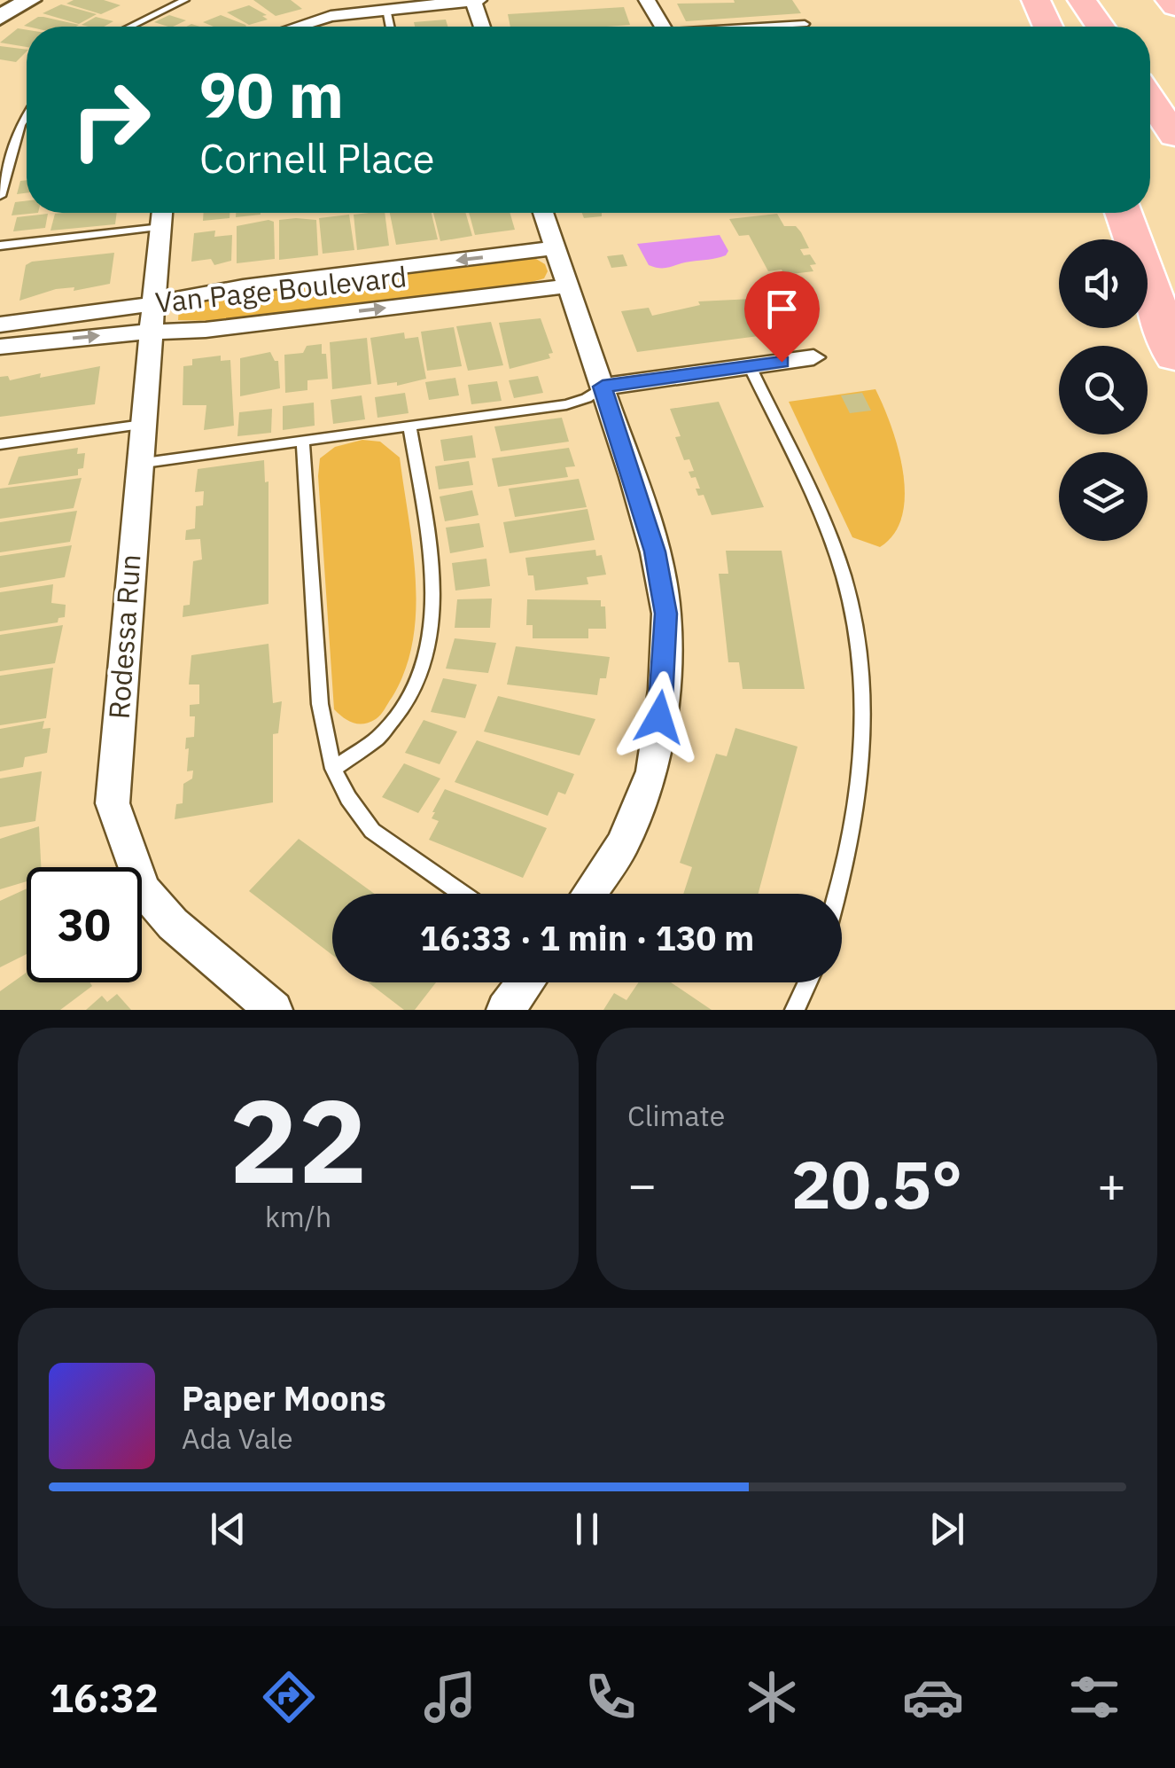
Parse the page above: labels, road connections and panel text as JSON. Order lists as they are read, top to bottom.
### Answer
{
  "streets": {
    "street": ["Van Page Boulevard", "Rodessa Run"]
  },
  "crossings": [
    ["Van Page Boulevard", "Rodessa Run"]
  ],
  "page": {
    "turn": ["90 m", "Cornell Place"],
    "limit": "30",
    "trip": "16:33 · 1 min · 130 m",
    "tile": [
      ["22", "km/h"],
      "Climate"
    ],
    "heat": ["−", "20.5°", "+"],
    "song": ["Paper Moons", "Ada Vale"],
    "tabs": "16:32"
  }
}
